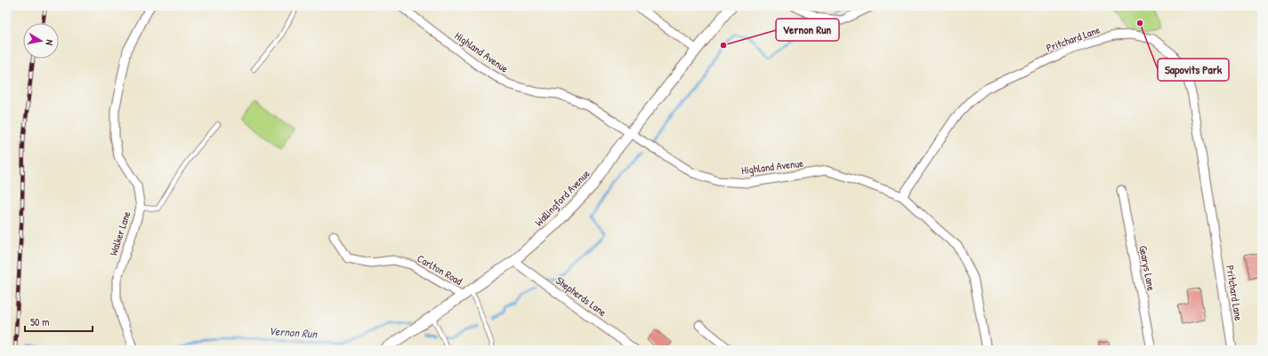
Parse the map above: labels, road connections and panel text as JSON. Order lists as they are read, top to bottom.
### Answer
{
  "streets": {
    "street": [
      "Pritchard Lane",
      "Highland Avenue",
      "Wallingford Avenue",
      "Walker Lane",
      "Gearys Lane",
      "Carlton Road",
      "Shepherds Lane"
    ]
  },
  "crossings": [
    ["Pritchard Lane", "Highland Avenue"],
    ["Highland Avenue", "Wallingford Avenue"],
    ["Wallingford Avenue", "Carlton Road"],
    ["Wallingford Avenue", "Shepherds Lane"]
  ],
  "water": ["Vernon Run"],
  "places": ["Sapovits Park", "Vernon Run"],
  "scale_bar": "50 m",
  "north": "right"
}
